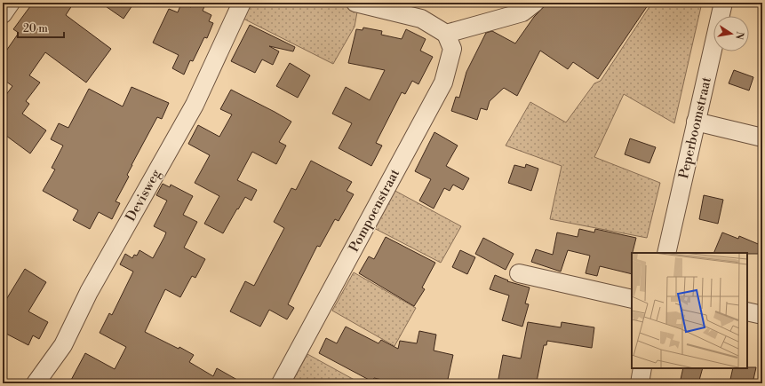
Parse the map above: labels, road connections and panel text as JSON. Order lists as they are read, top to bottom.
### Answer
{
  "streets": {
    "street": ["Peperboomstraat", "Devisweg", "Pompoenstraat"]
  },
  "scale_bar": "20 m",
  "north": "right"
}
